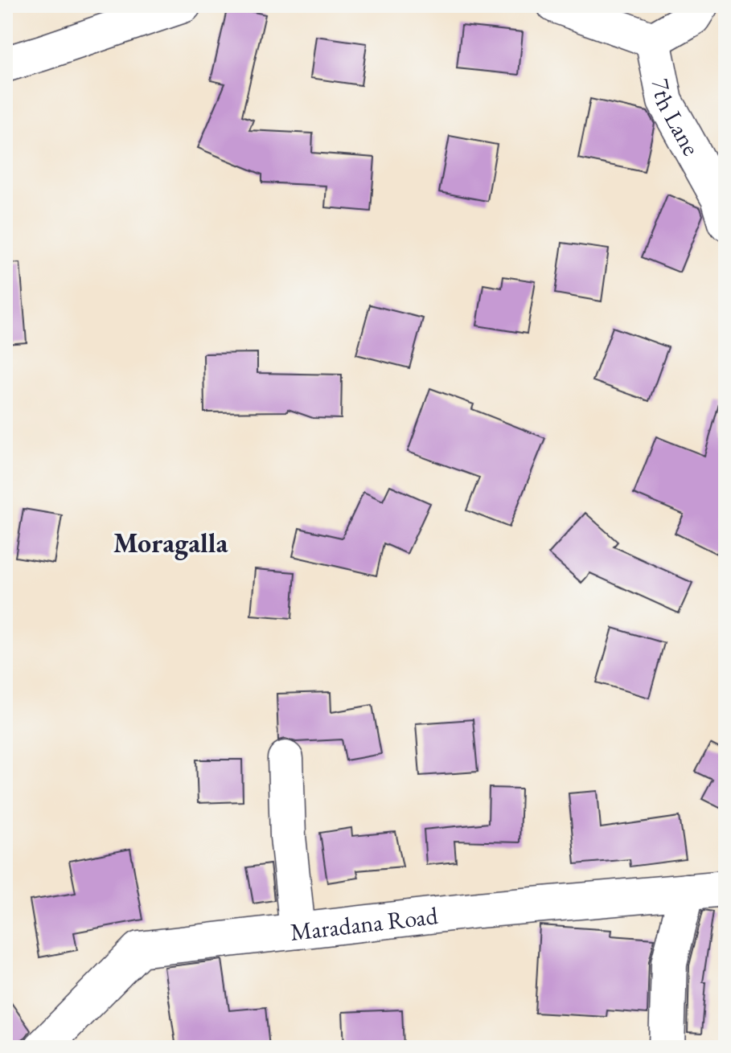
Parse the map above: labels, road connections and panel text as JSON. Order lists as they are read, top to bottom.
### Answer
{
  "streets": {
    "street": ["7th Lane", "Maradana Road"]
  },
  "districts": ["Moragalla"]
}
